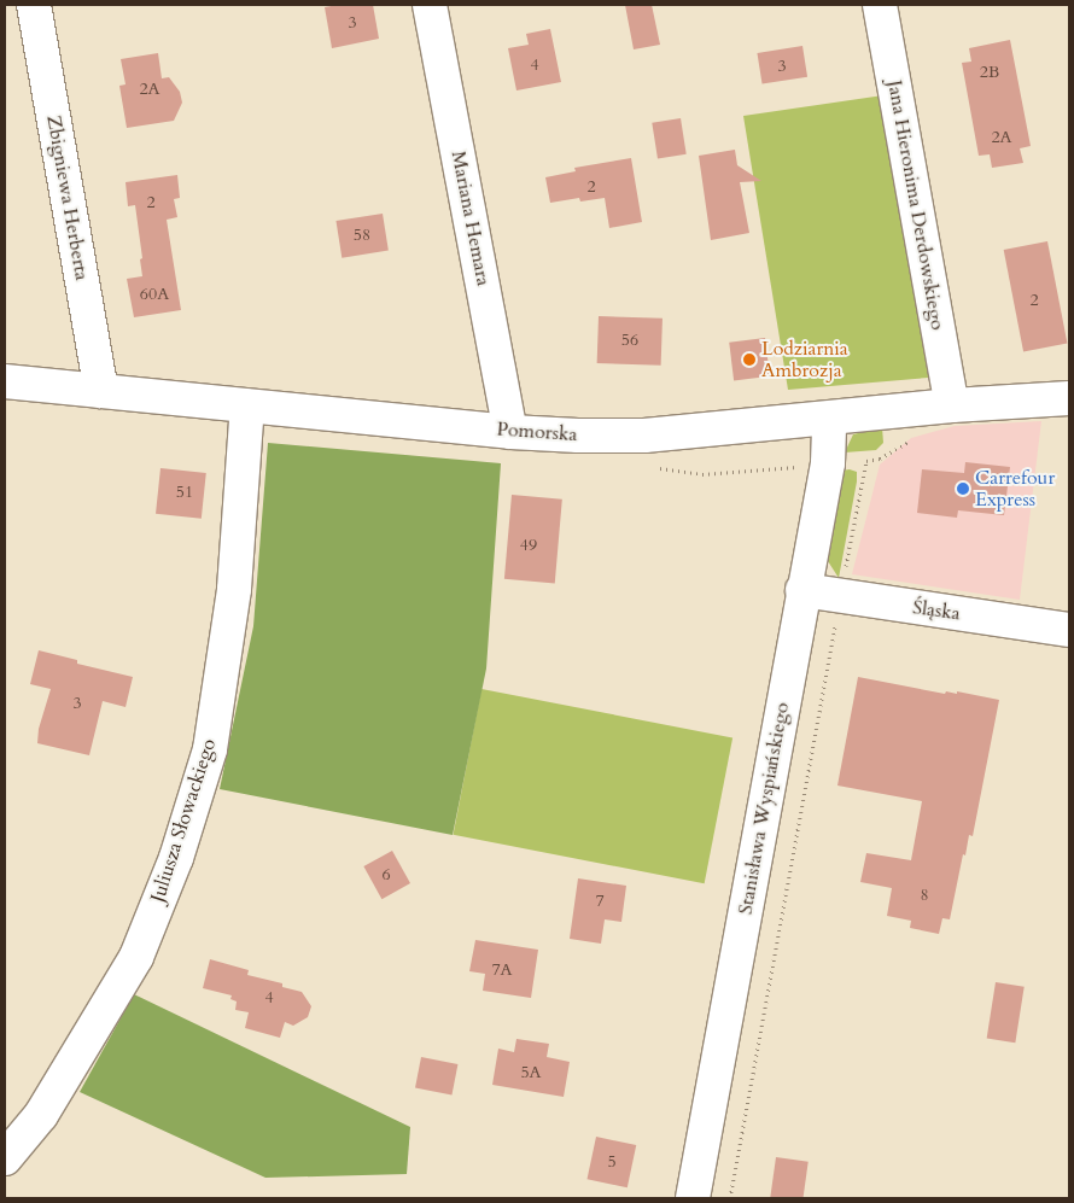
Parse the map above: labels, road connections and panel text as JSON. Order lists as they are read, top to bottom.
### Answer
{
  "streets": {
    "street": [
      "Zbigniewa Herberta",
      "Jana Hieronima Derdowskiego",
      "Mariana Hemara",
      "Pomorska",
      "Śląska",
      "Stanisława Wyspiańskiego",
      "Juliusza Słowackiego"
    ]
  },
  "crossings": [
    ["Zbigniewa Herberta", "Pomorska"],
    ["Jana Hieronima Derdowskiego", "Pomorska"],
    ["Mariana Hemara", "Pomorska"],
    ["Pomorska", "Stanisława Wyspiańskiego"],
    ["Pomorska", "Juliusza Słowackiego"],
    ["Śląska", "Stanisława Wyspiańskiego"]
  ],
  "places": ["Lodziarnia Ambrozja", "Carrefour Express"],
  "house_numbers": [
    "3",
    "4",
    "3",
    "2B",
    "2A",
    "2A",
    "2",
    "2",
    "58",
    "60A",
    "2",
    "56",
    "51",
    "49",
    "3",
    "6",
    "8",
    "7",
    "7A",
    "4",
    "5A",
    "5"
  ]
}
